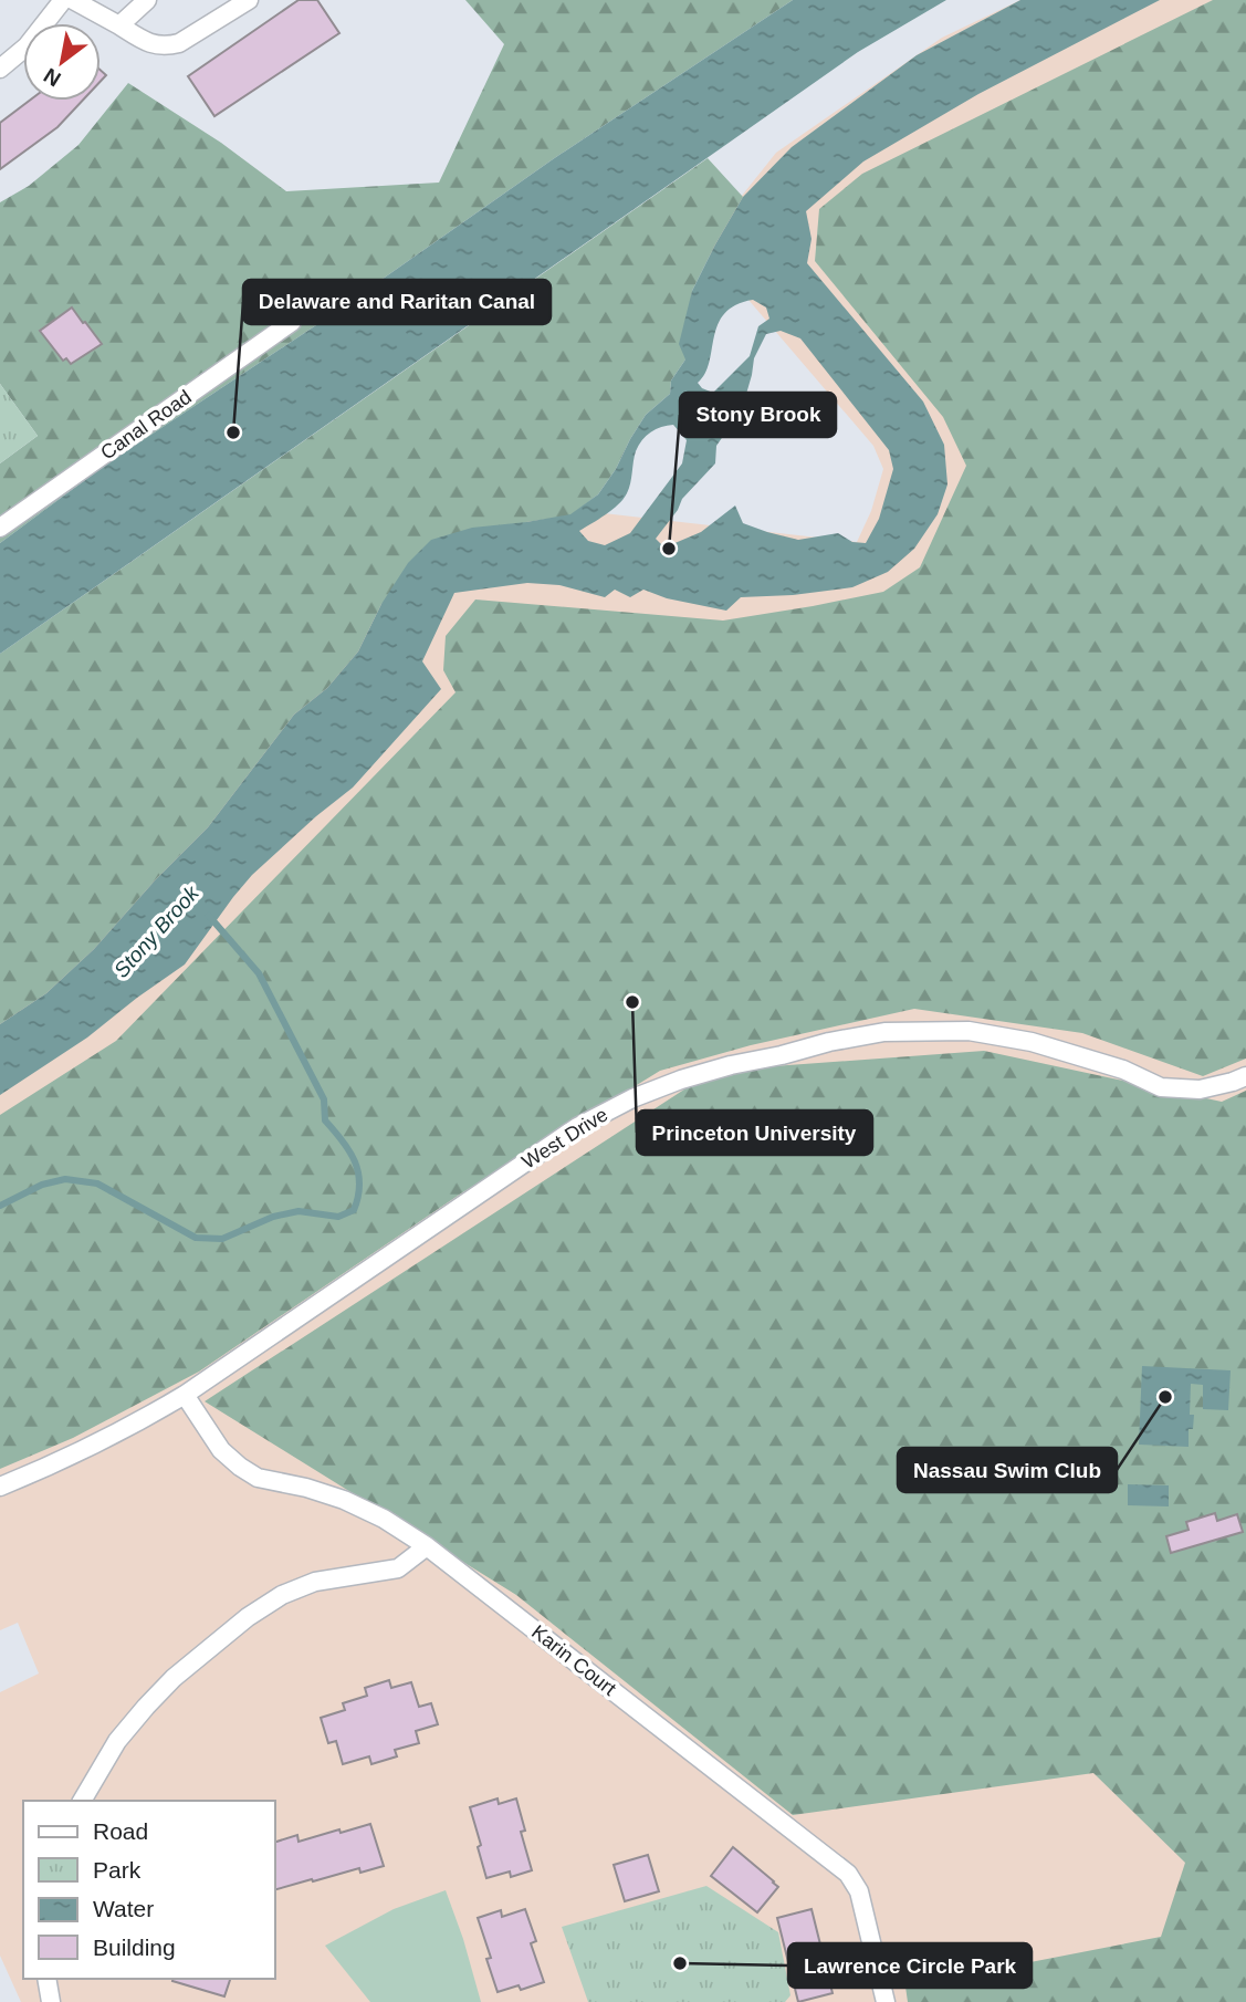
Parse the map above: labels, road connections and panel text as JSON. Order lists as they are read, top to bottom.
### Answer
{
  "streets": {
    "street": ["Canal Road", "West Drive", "Karin Court"]
  },
  "crossings": [
    ["West Drive", "Karin Court"]
  ],
  "water": ["Stony Brook"],
  "places": [
    "Delaware and Raritan Canal",
    "Stony Brook",
    "Princeton University",
    "Nassau Swim Club",
    "Lawrence Circle Park"
  ],
  "legend": [
    "Road",
    "Park",
    "Water",
    "Building"
  ],
  "north": "bottom left"
}
